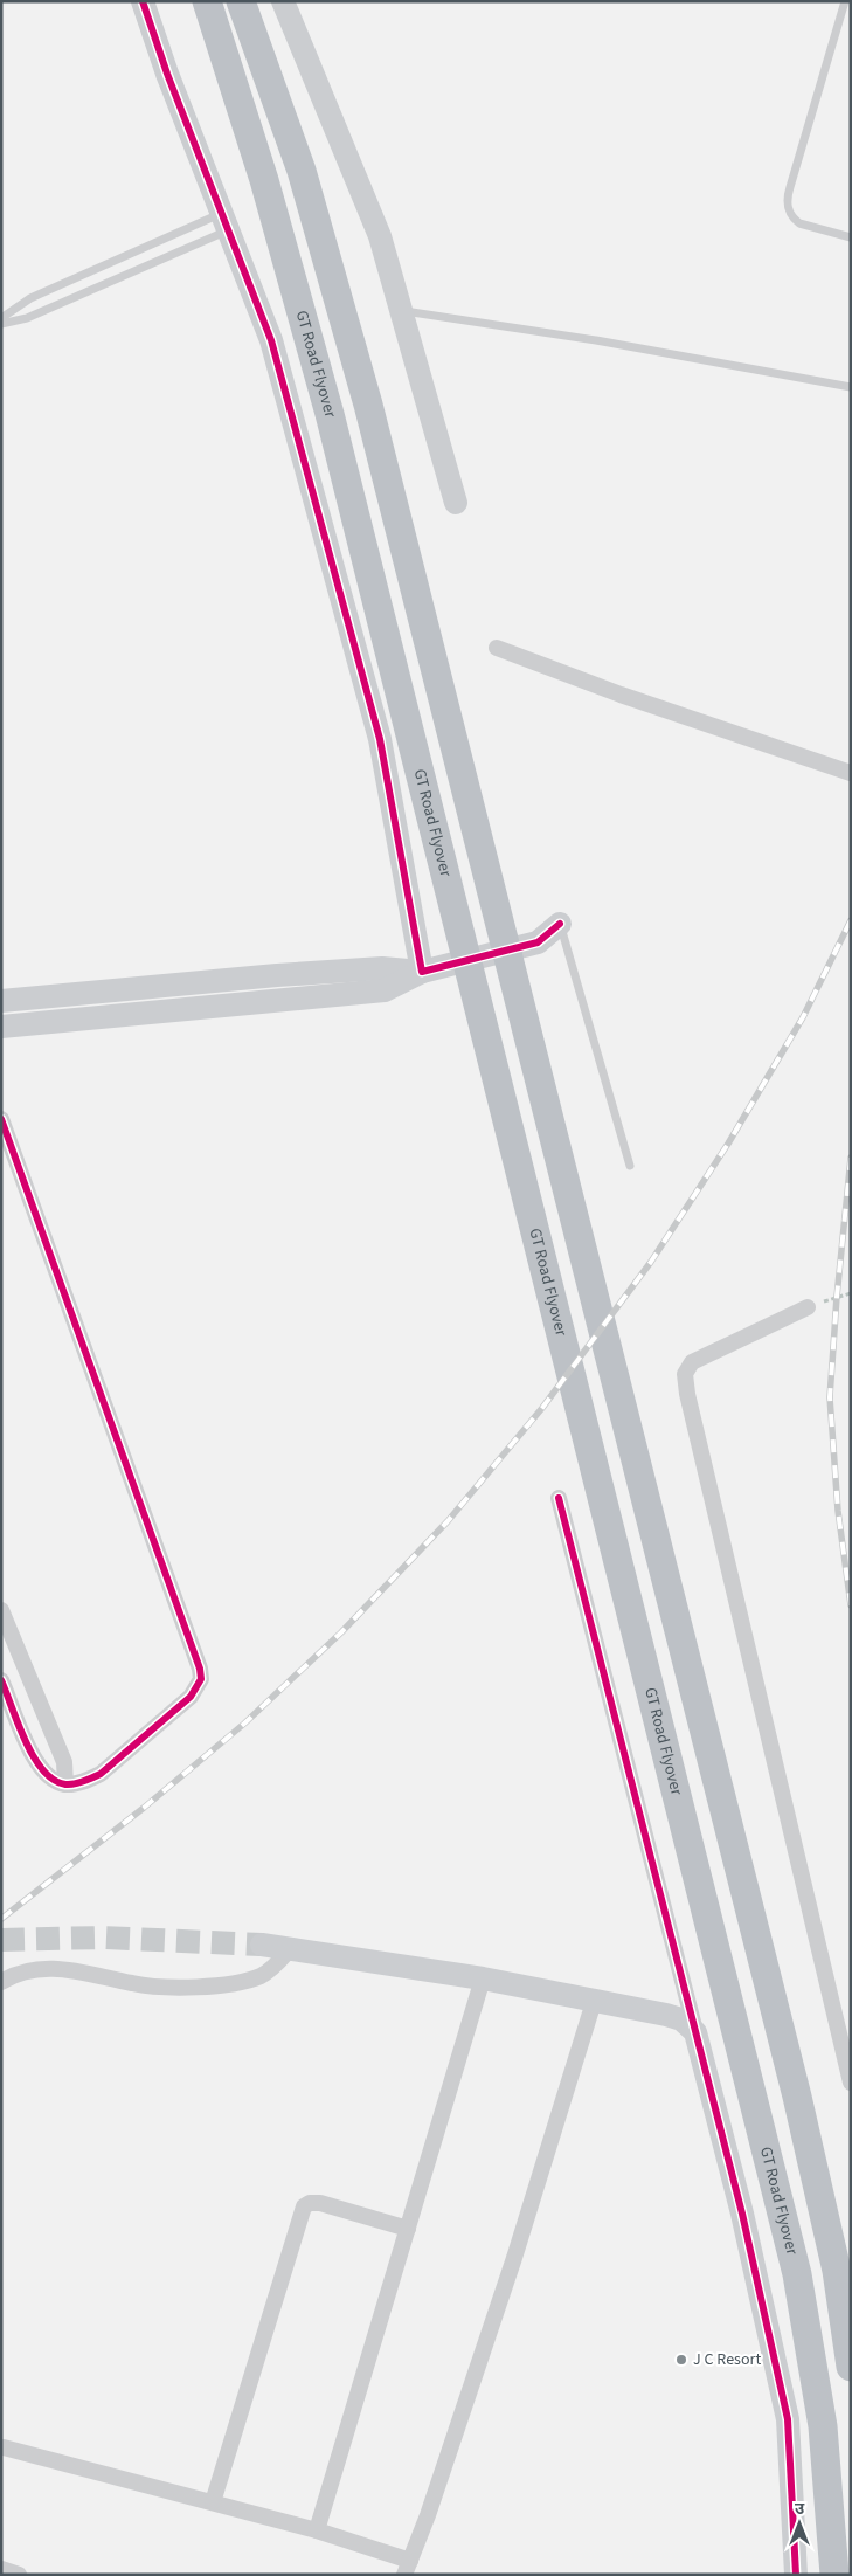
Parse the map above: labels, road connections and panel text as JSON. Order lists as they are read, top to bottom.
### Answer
{
  "streets": {
    "highway": ["GT Road Flyover"]
  },
  "places": ["J C Resort"],
  "north": "top"
}
